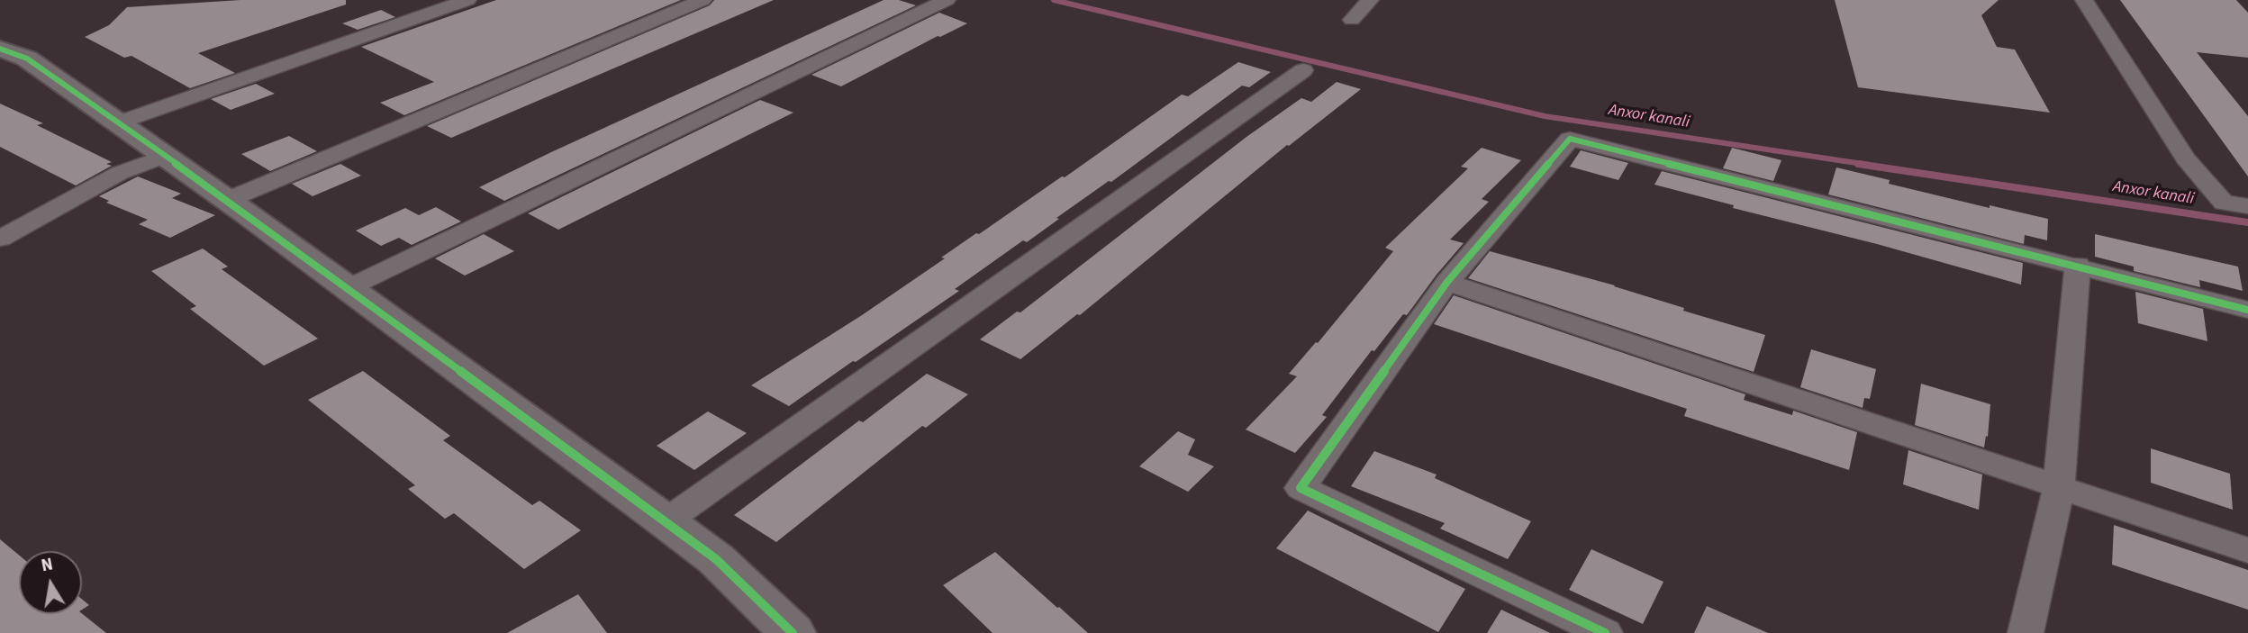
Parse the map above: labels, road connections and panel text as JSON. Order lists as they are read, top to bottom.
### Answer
{
  "water": ["Anxor kanali"],
  "north": "top"
}
